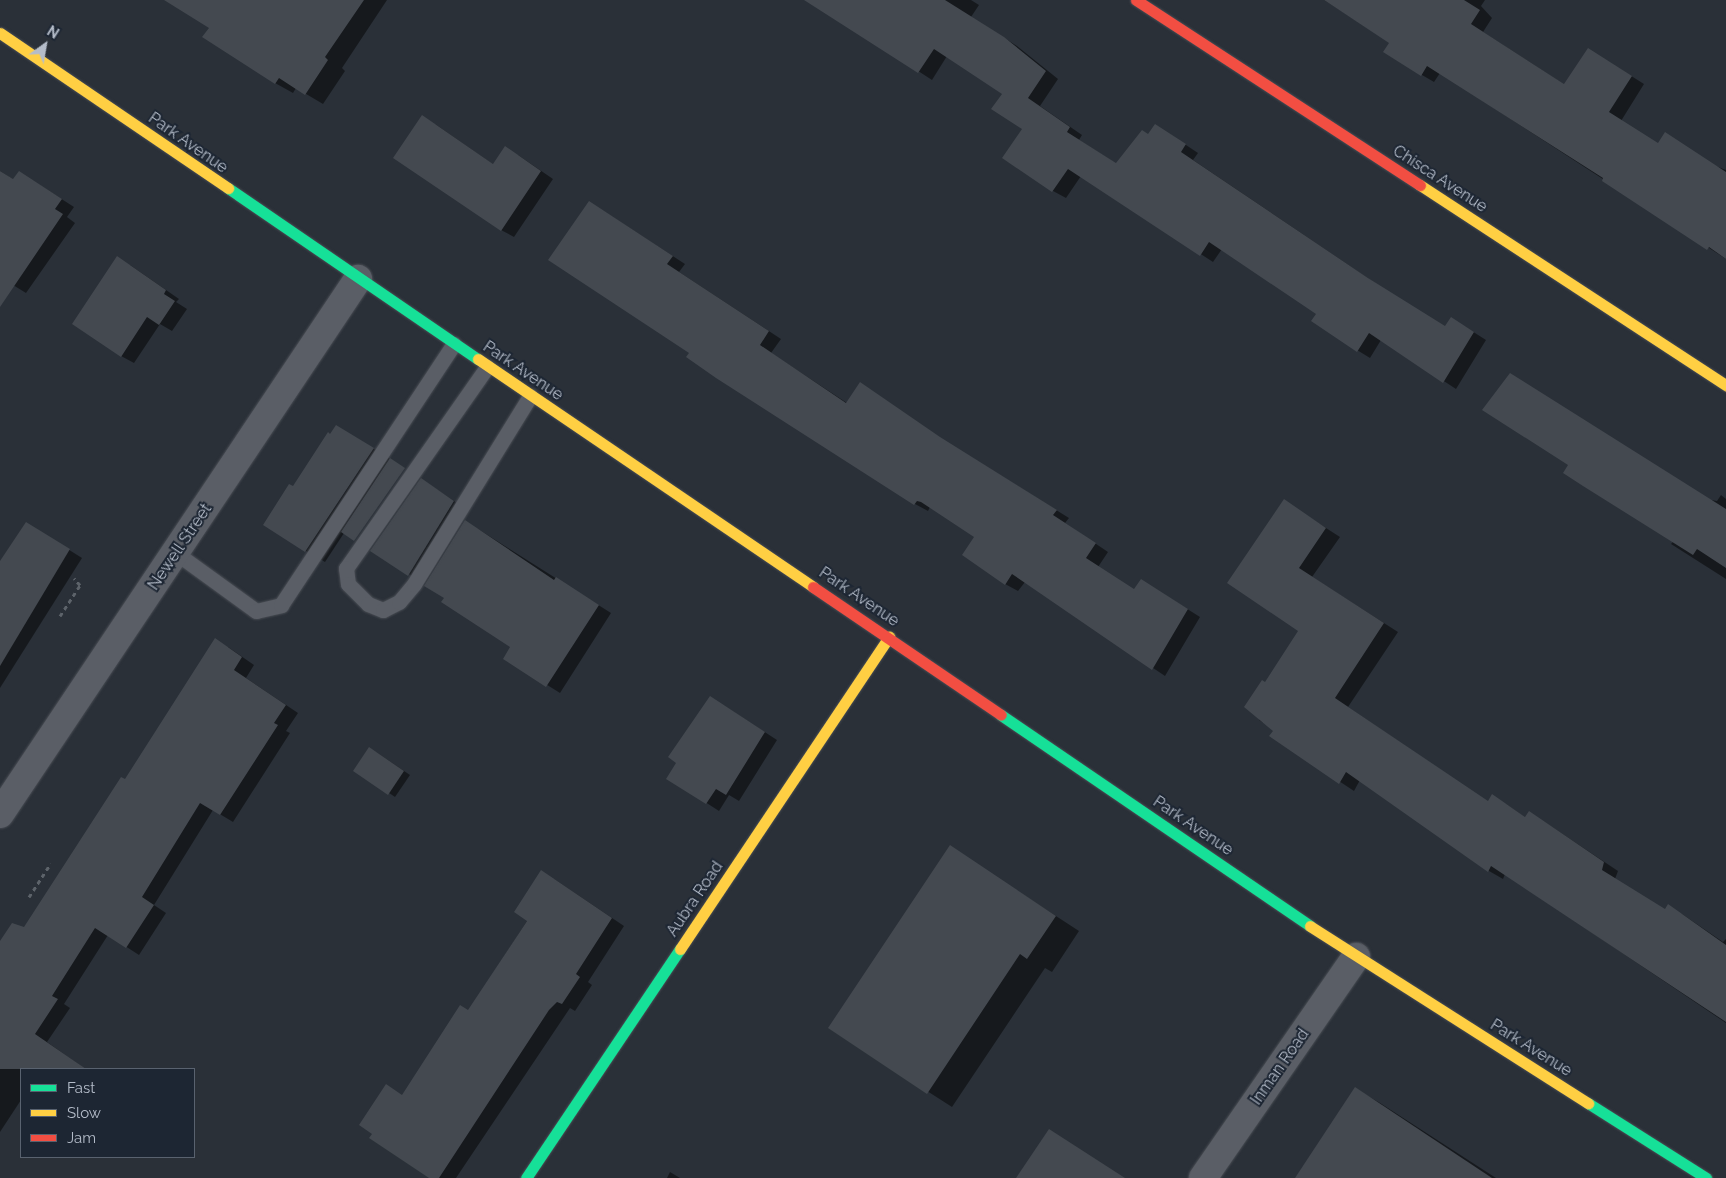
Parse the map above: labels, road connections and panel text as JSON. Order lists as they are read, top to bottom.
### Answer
{
  "streets": {
    "main road": ["Park Avenue", "Chisca Avenue", "Aubra Road"],
    "street": ["Newell Street", "Inman Road"]
  },
  "crossings": [
    ["Park Avenue", "Newell Street"],
    ["Park Avenue", "Aubra Road"],
    ["Park Avenue", "Inman Road"]
  ],
  "legend": ["Fast", "Slow", "Jam"],
  "north": "top right"
}
